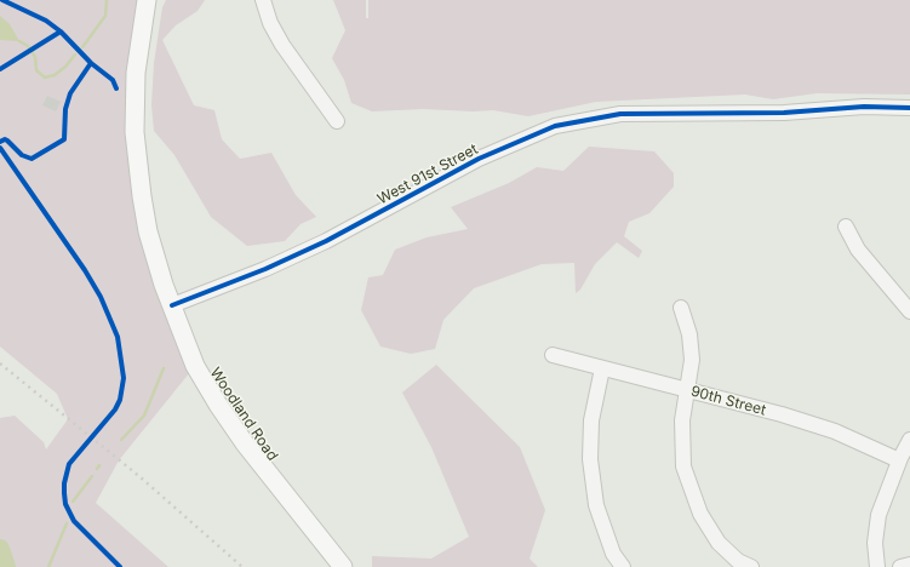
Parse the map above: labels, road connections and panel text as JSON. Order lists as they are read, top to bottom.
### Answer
{
  "streets": {
    "main road": ["Woodland Road"],
    "street": ["West 91st Street", "90th Street"]
  },
  "crossings": [
    ["West 91st Street", "Woodland Road"]
  ]
}
